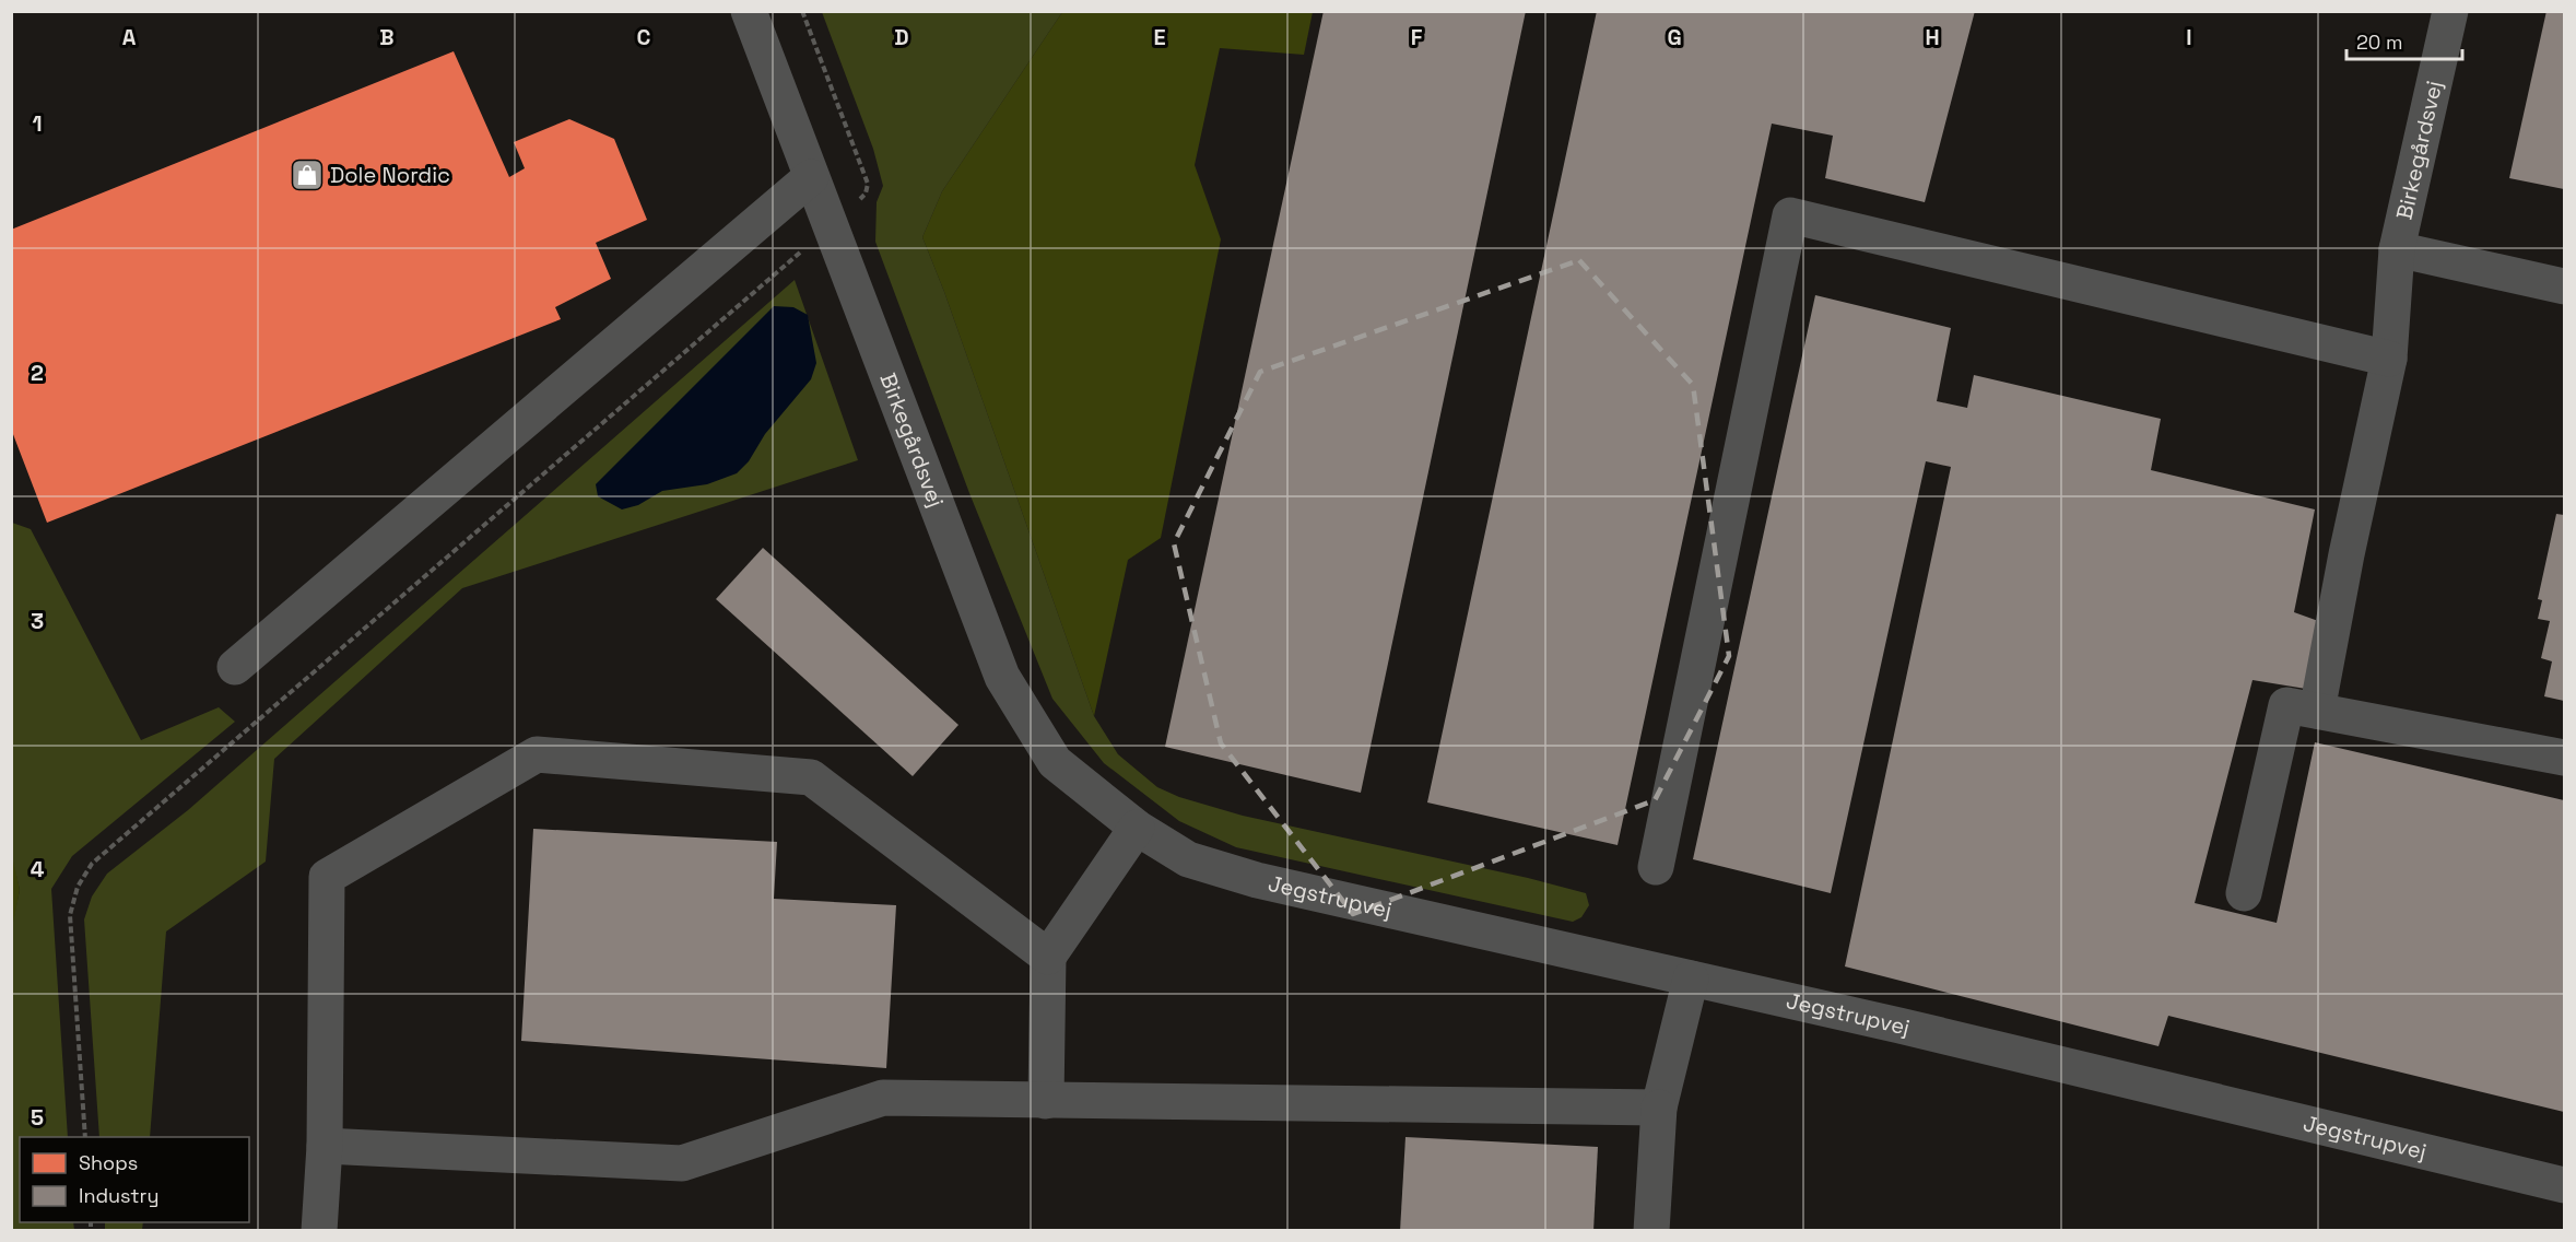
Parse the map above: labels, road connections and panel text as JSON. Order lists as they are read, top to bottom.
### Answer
{
  "streets": {
    "street": ["Birkegårdsvej", "Jegstrupvej"]
  },
  "crossings": [
    ["Birkegårdsvej", "Jegstrupvej"]
  ],
  "places": {
    "shop": ["Dole Nordic"]
  },
  "legend": ["Shops", "Industry"],
  "scale_bar": "20 m",
  "grid": {
    "columns": [
      "A",
      "B",
      "C",
      "D",
      "E",
      "F",
      "G",
      "H",
      "I"
    ],
    "rows": [
      "1",
      "2",
      "3",
      "4",
      "5"
    ]
  }
}
